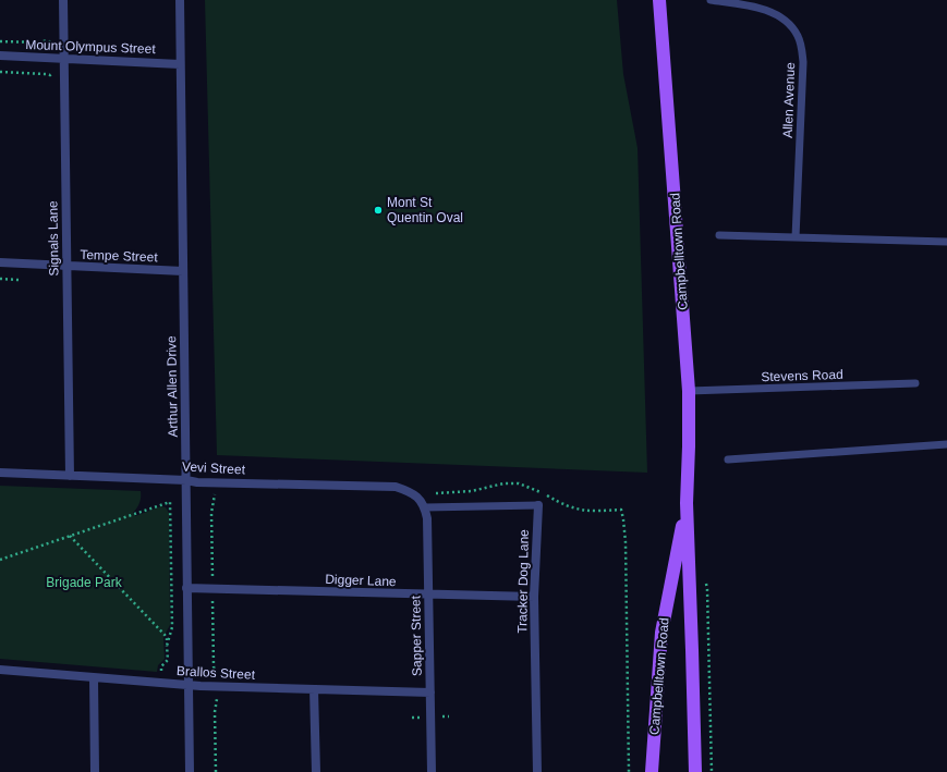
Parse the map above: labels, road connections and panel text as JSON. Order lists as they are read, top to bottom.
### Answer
{
  "streets": {
    "main road": ["Campbelltown Road"],
    "street": [
      "Mount Olympus Street",
      "Signals Lane",
      "Tempe Street",
      "Arthur Allen Drive",
      "Vevi Street",
      "Digger Lane",
      "Tracker Dog Lane",
      "Sapper Street",
      "Brallos Street"
    ],
    "lane": ["Allen Avenue", "Stevens Road"]
  },
  "crossings": [
    ["Mount Olympus Street", "Signals Lane"],
    ["Mount Olympus Street", "Arthur Allen Drive"],
    ["Signals Lane", "Tempe Street"],
    ["Signals Lane", "Vevi Street"],
    ["Campbelltown Road", "Stevens Road"],
    ["Tempe Street", "Arthur Allen Drive"],
    ["Arthur Allen Drive", "Vevi Street"],
    ["Arthur Allen Drive", "Digger Lane"],
    ["Arthur Allen Drive", "Brallos Street"],
    ["Vevi Street", "Tracker Dog Lane"],
    ["Vevi Street", "Sapper Street"],
    ["Digger Lane", "Tracker Dog Lane"],
    ["Digger Lane", "Sapper Street"],
    ["Tracker Dog Lane", "Sapper Street"],
    ["Sapper Street", "Brallos Street"]
  ],
  "parks": ["Brigade Park"],
  "places": ["Mont St Quentin Oval"]
}
